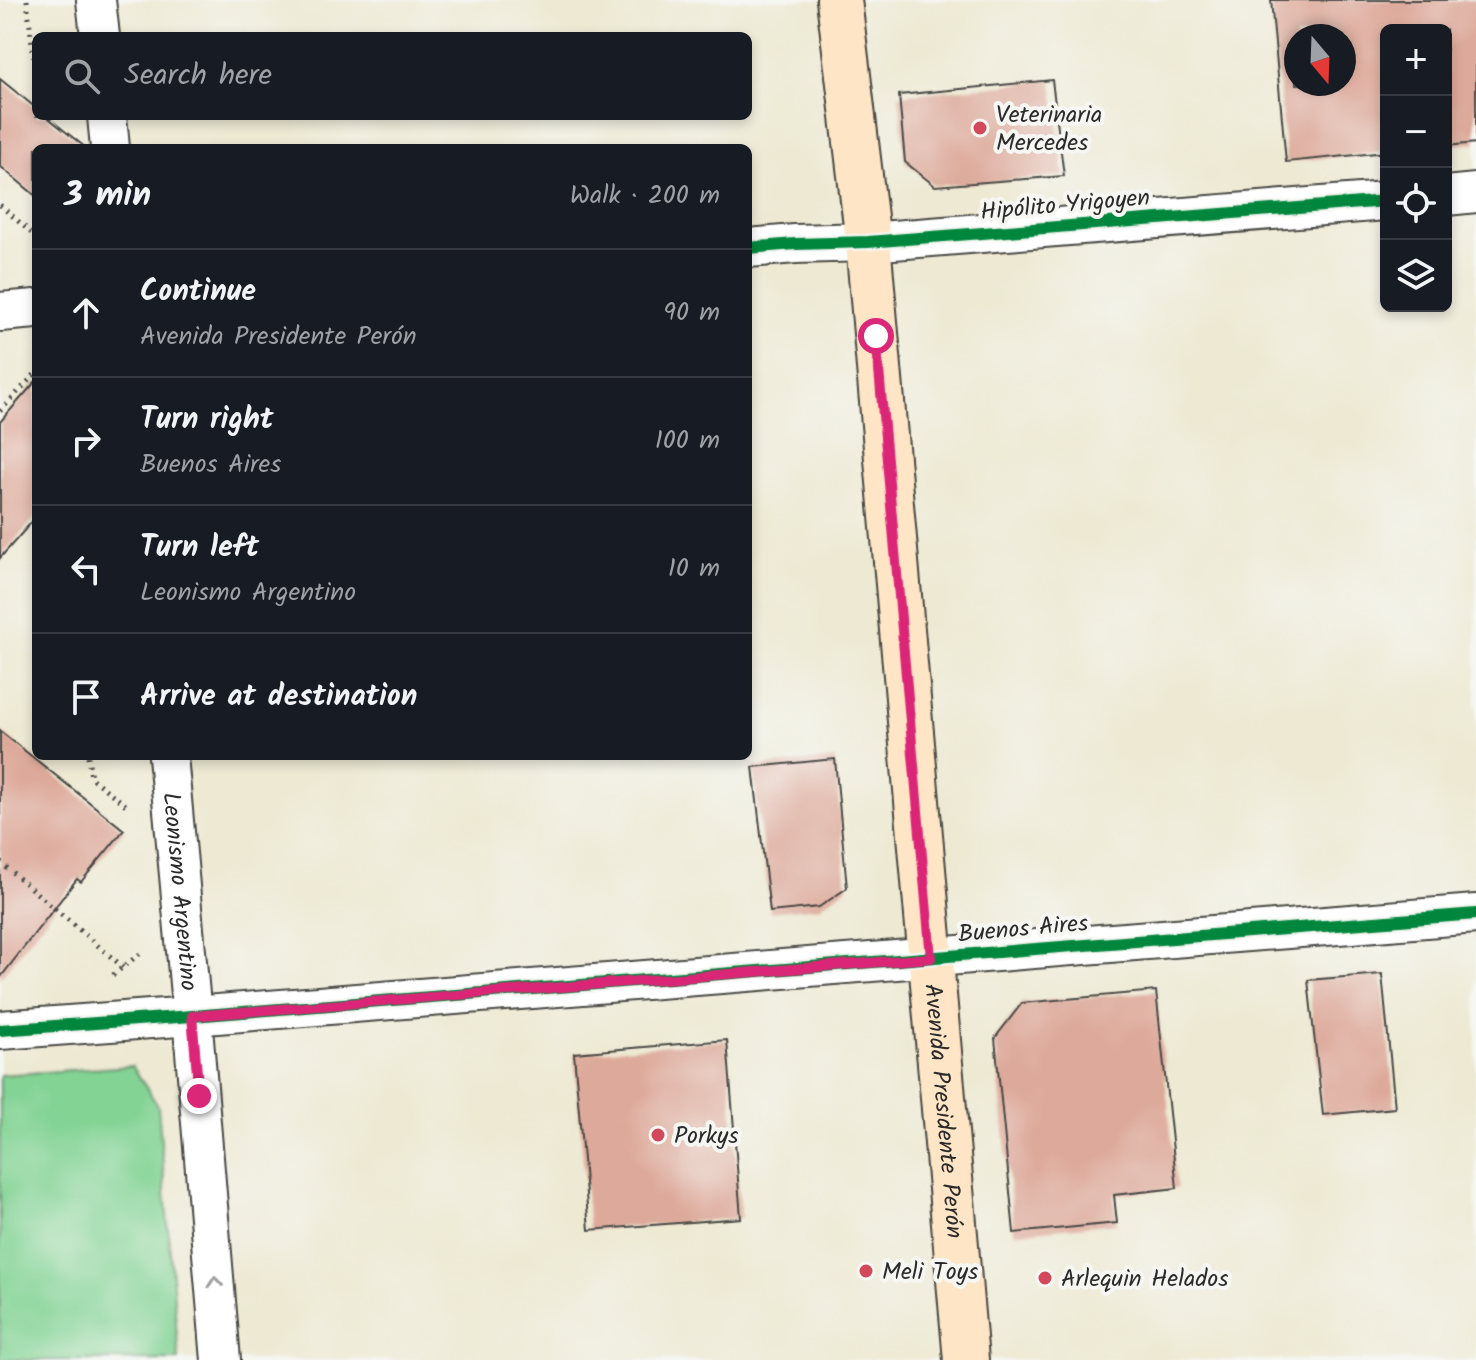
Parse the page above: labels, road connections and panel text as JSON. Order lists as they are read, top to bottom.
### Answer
{
  "streets": {
    "main road": ["Avenida Presidente Perón"],
    "street": ["Hipólito Yrigoyen", "Leonismo Argentino", "Buenos Aires"]
  },
  "crossings": [
    ["Hipólito Yrigoyen", "Avenida Presidente Perón"],
    ["Leonismo Argentino", "Buenos Aires"],
    ["Buenos Aires", "Avenida Presidente Perón"]
  ],
  "one_way": ["Leonismo Argentino"],
  "places": [
    "Veterinaria Mercedes",
    "Porkys",
    "Meli Toys",
    "Arlequin Helados"
  ],
  "north": "bottom",
  "page": {
    "map_buttons": ["+", "−"],
    "search": "Search here",
    "heading": ["3 min", "Walk · 200 m"],
    "list": [
      ["Continue", "Avenida Presidente Perón", "90 m"],
      ["Turn right", "Buenos Aires", "100 m"],
      ["Turn left", "Leonismo Argentino", "10 m"],
      "Arrive at destination"
    ]
  }
}
